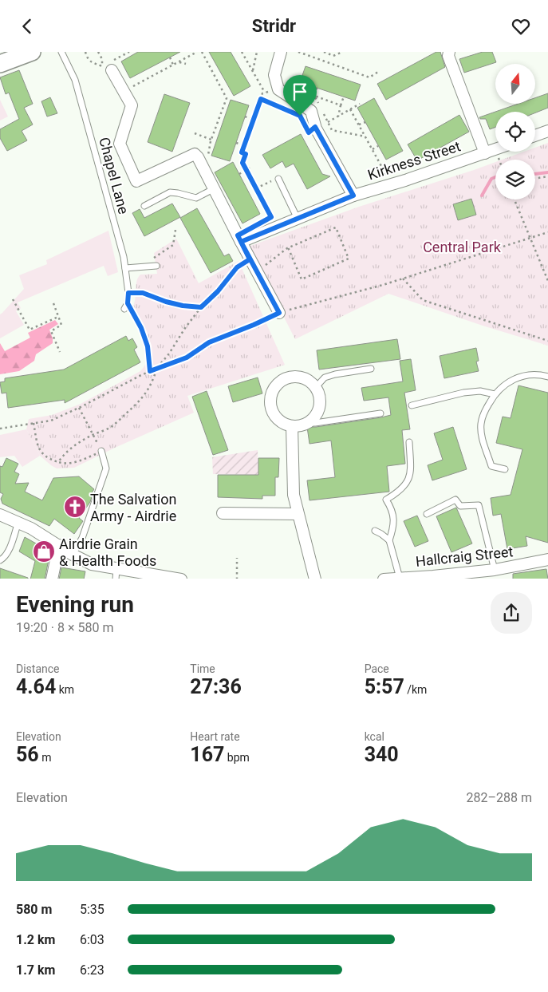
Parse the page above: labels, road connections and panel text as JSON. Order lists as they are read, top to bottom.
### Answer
{
  "streets": {
    "street": ["Kirkness Street", "Hallcraig Street"],
    "lane": ["Chapel Lane"]
  },
  "parks": ["Central Park"],
  "places": {
    "church": ["The Salvation Army - Airdrie"],
    "shop": ["Airdrie Grain & Health Foods"]
  },
  "north": "top",
  "page": {
    "header": "Stridr",
    "heading": ["Evening run", "19:20 · 8 × 580 m"],
    "stats": [
      ["Distance", "4.64 km"],
      ["Time", "27:36"],
      ["Pace", "5:57 /km"],
      ["Elevation", "56 m"],
      ["Heart rate", "167 bpm"],
      ["kcal", "340"]
    ],
    "chart": ["Elevation", "282–288 m"],
    "list": [
      {
        "name": "580 m",
        "note": "5:35"
      },
      {
        "name": "1.2 km",
        "note": "6:03"
      },
      {
        "name": "1.7 km",
        "note": "6:23"
      }
    ]
  }
}
